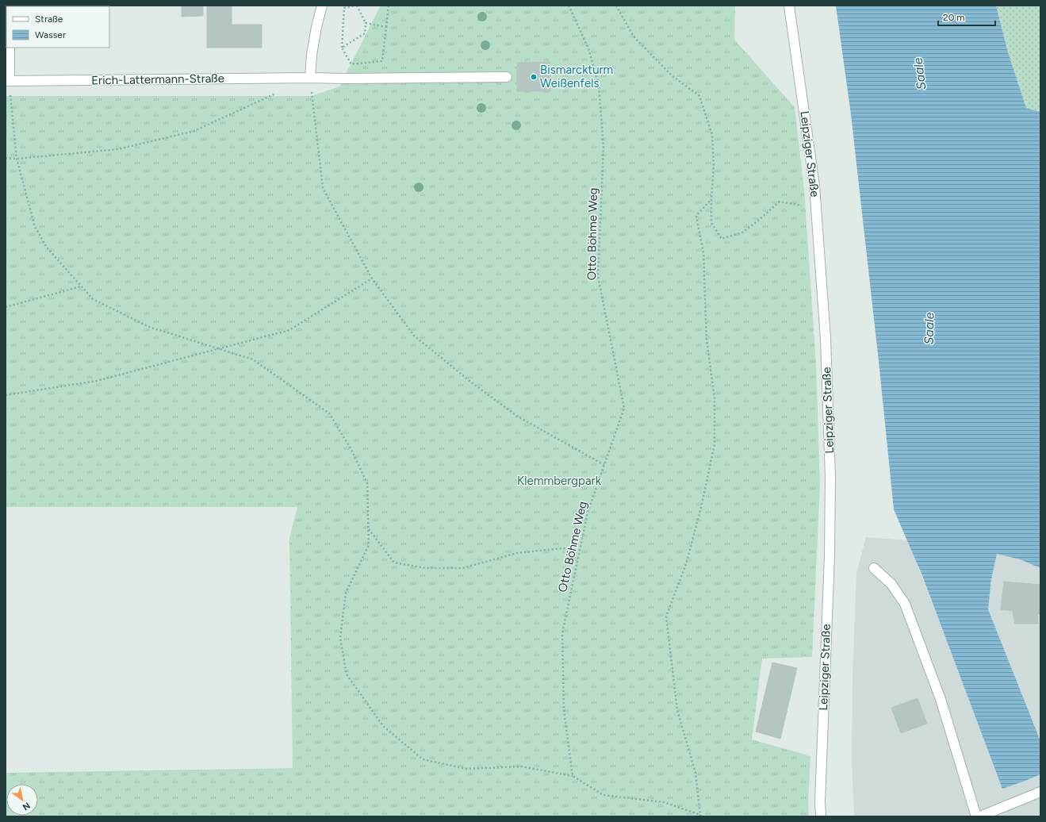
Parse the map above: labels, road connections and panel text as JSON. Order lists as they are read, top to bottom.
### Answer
{
  "streets": {
    "street": ["Erich-Lattermann-Straße", "Leipziger Straße"],
    "path": ["Otto Böhme Weg"]
  },
  "water": ["Saale"],
  "parks": ["Klemmbergpark"],
  "places": ["Bismarckturm Weißenfels"],
  "legend": ["Straße", "Wasser"],
  "scale_bar": "20 m",
  "north": "bottom right"
}
